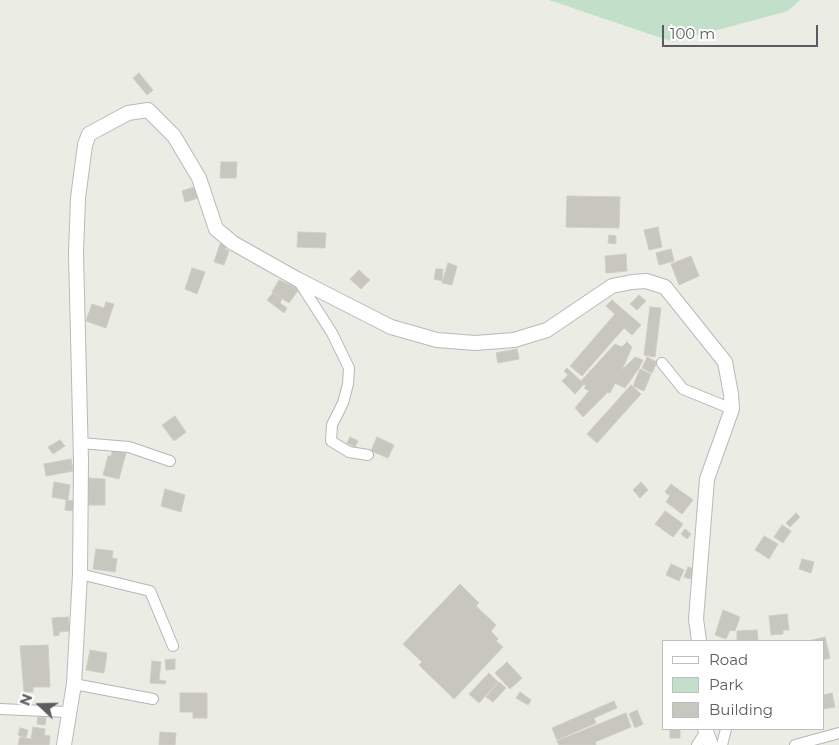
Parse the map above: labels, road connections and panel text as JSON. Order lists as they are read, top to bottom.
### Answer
{
  "legend": ["Road", "Park", "Building"],
  "scale_bar": "100 m",
  "north": "left"
}
